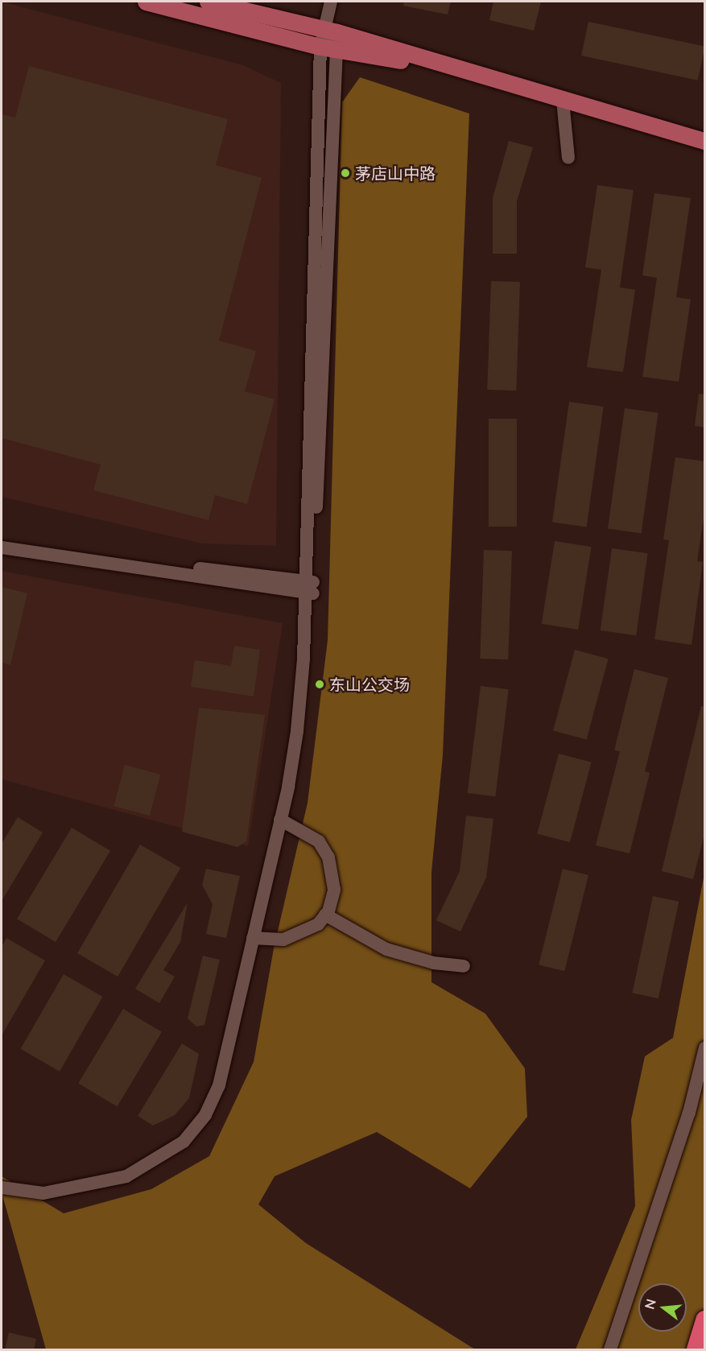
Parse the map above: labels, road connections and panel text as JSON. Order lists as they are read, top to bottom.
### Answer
{
  "places": ["茅店山中路", "东山公交场"],
  "north": "left"
}
